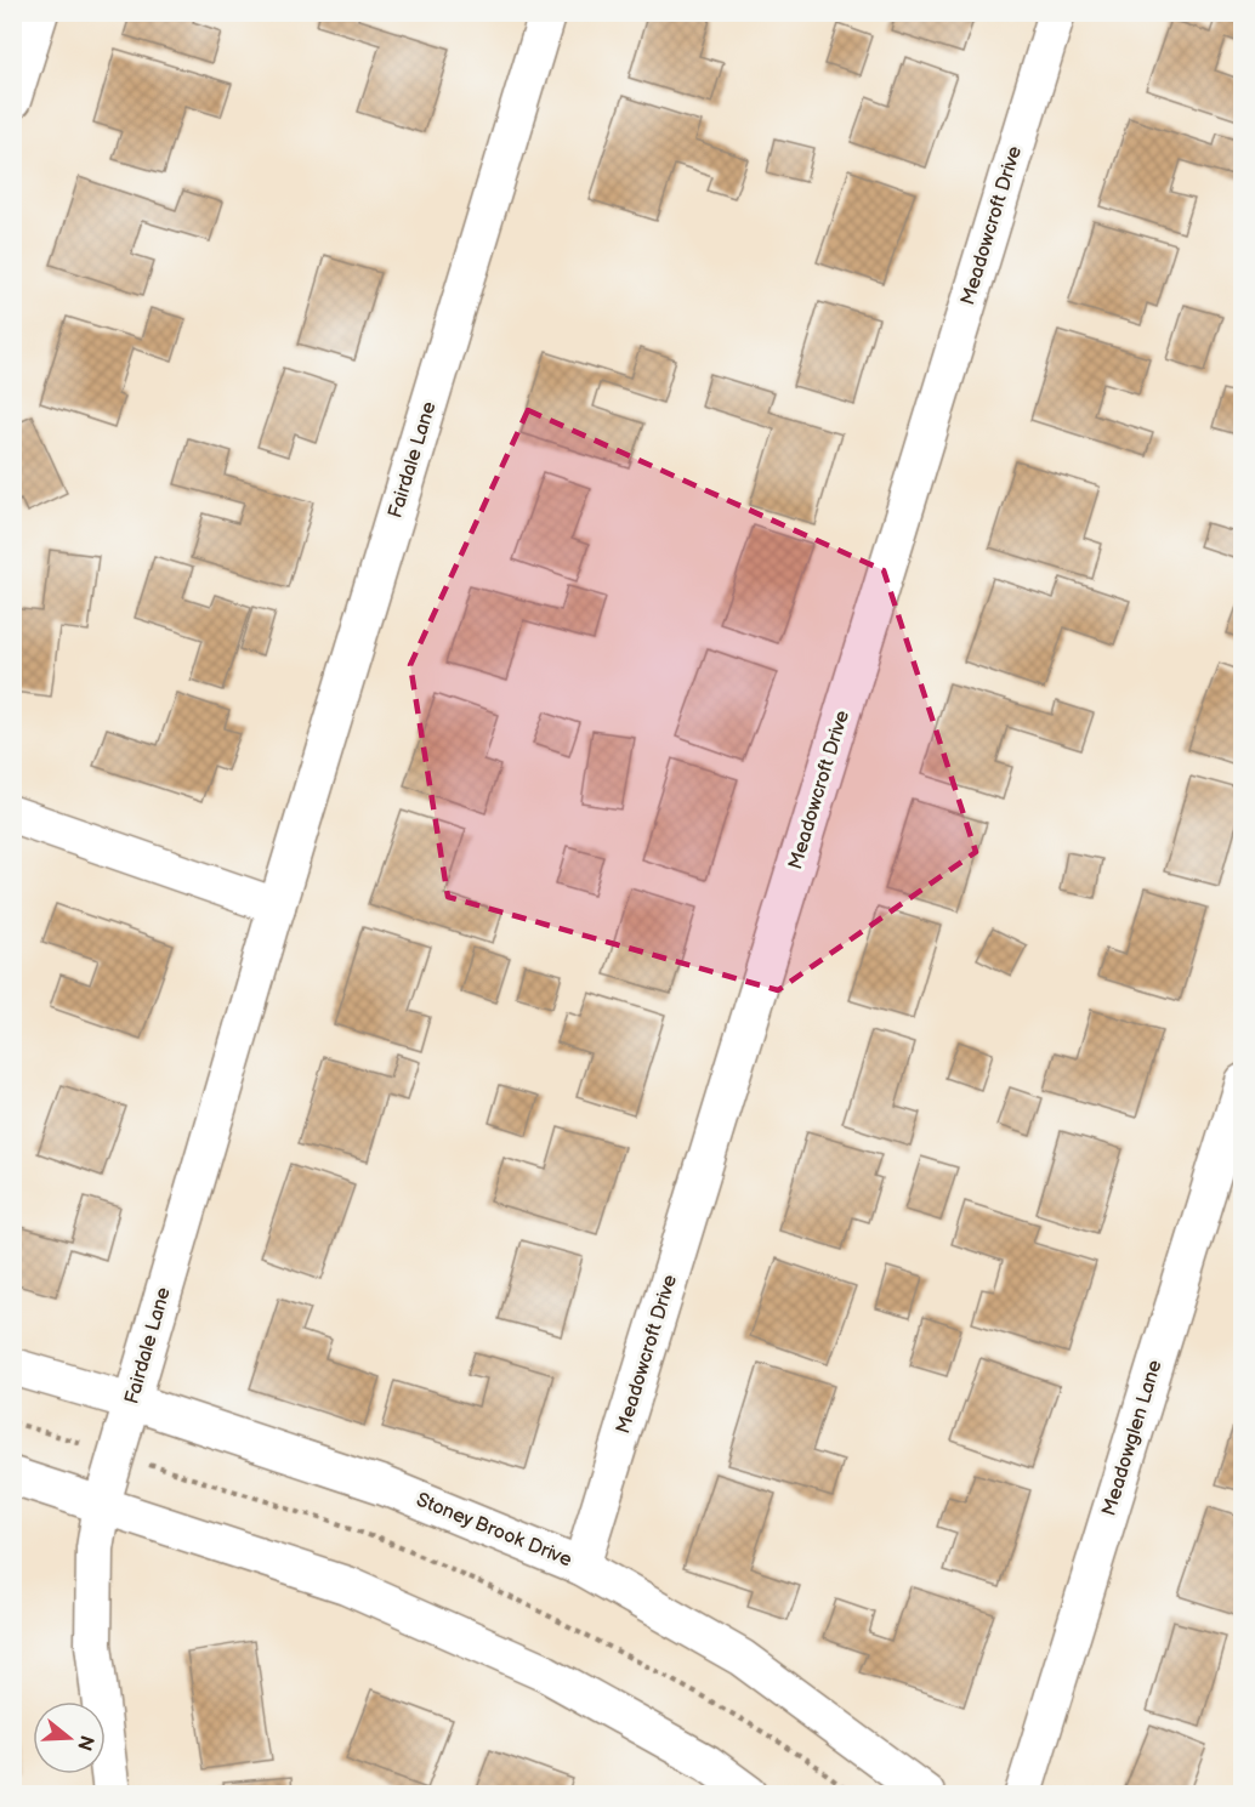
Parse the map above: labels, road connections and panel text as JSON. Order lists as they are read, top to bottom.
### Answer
{
  "streets": {
    "street": [
      "Meadowcroft Drive",
      "Fairdale Lane",
      "Meadowglen Lane",
      "Stoney Brook Drive"
    ]
  },
  "crossings": [
    ["Meadowcroft Drive", "Stoney Brook Drive"],
    ["Fairdale Lane", "Stoney Brook Drive"]
  ],
  "north": "right"
}
